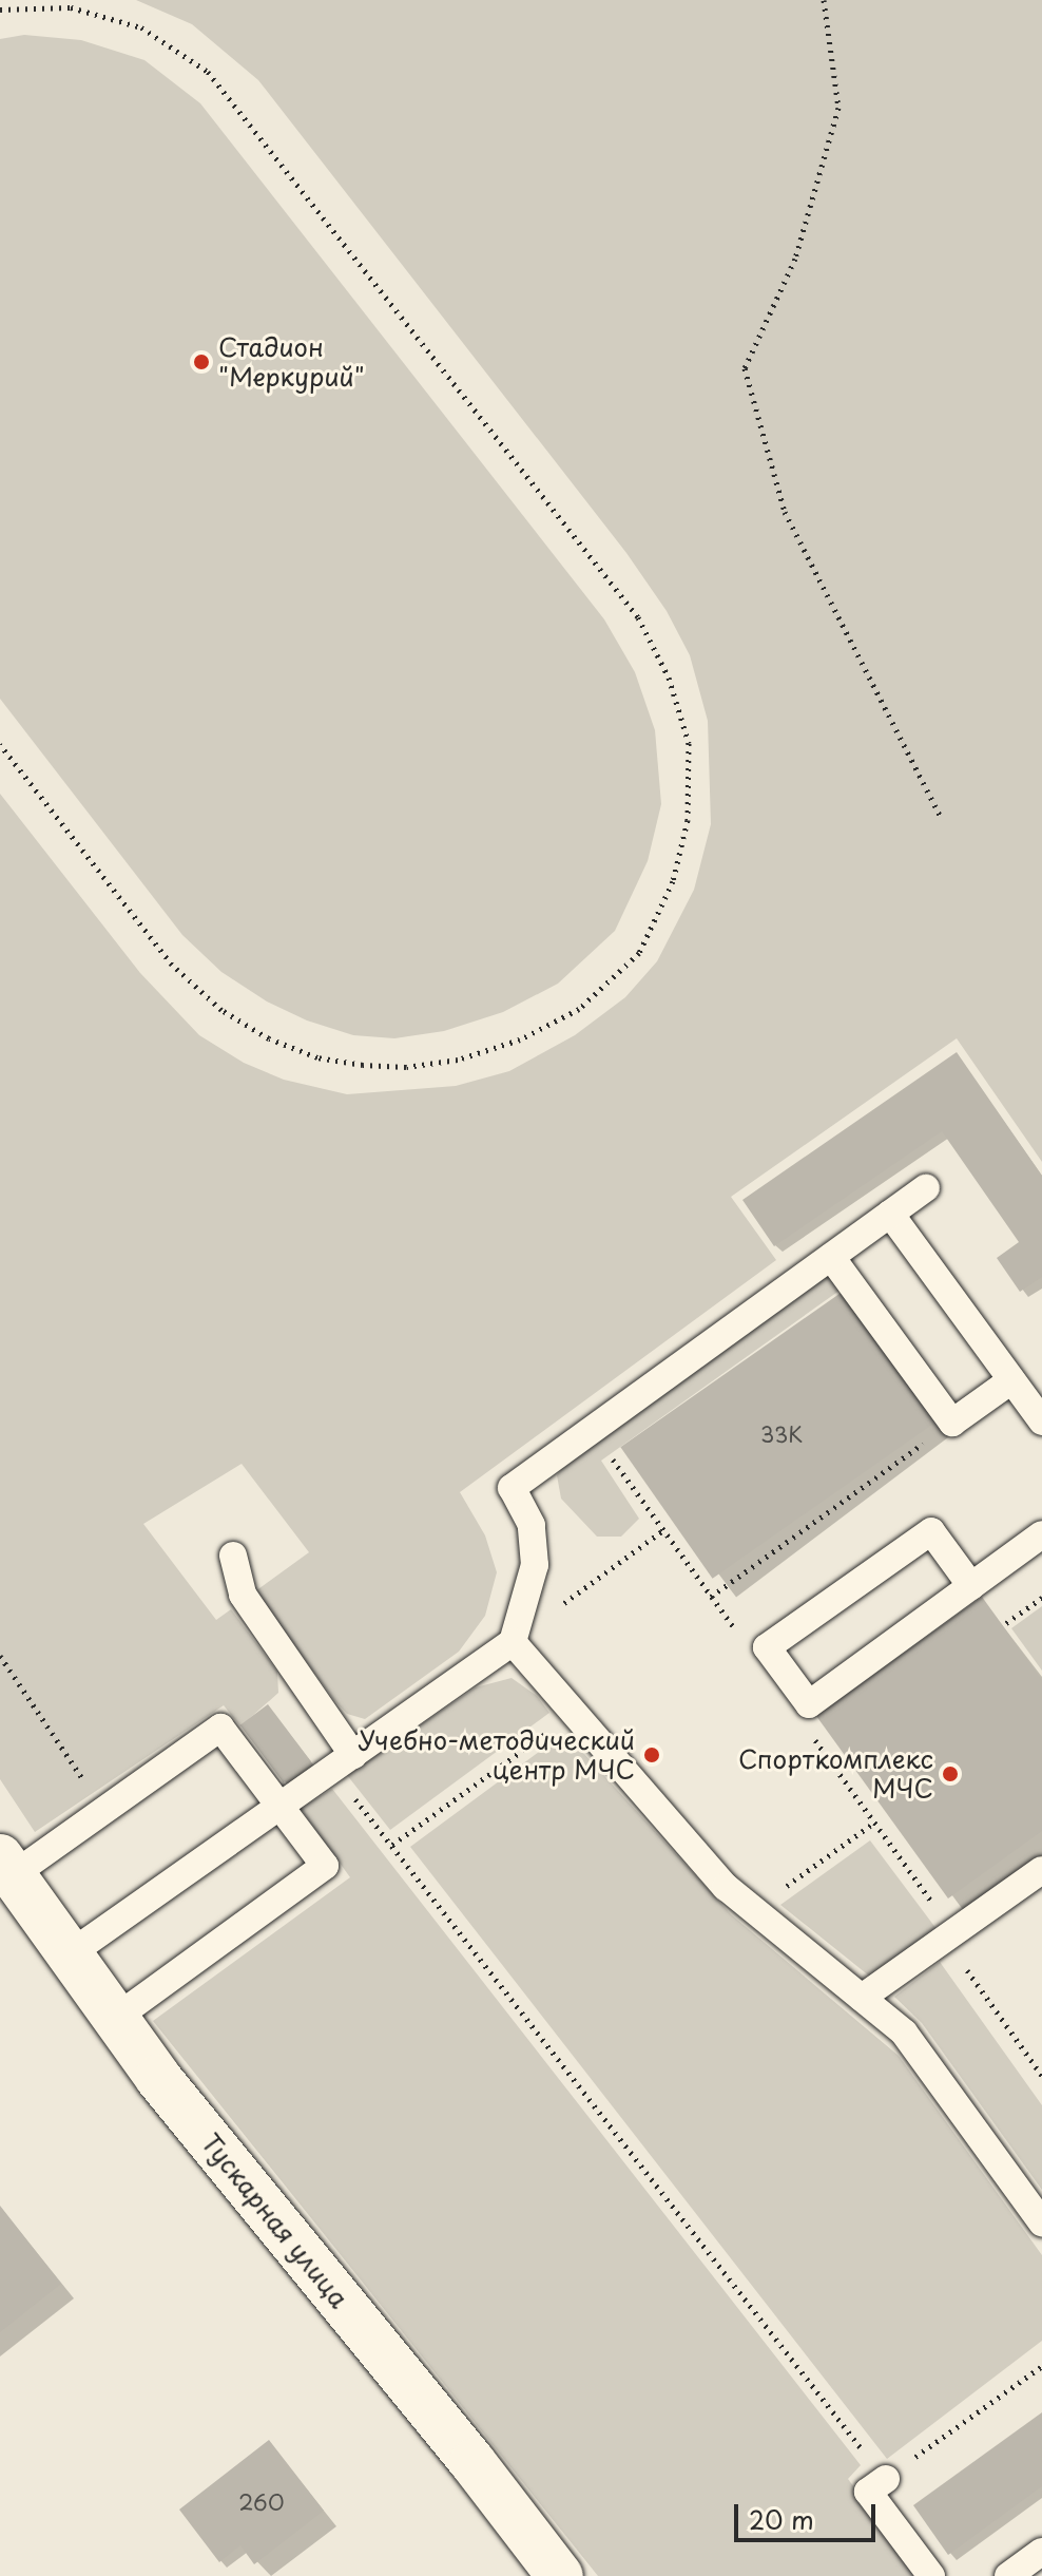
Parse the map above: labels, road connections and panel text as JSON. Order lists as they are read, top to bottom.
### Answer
{
  "streets": {
    "street": ["Тускарная улица"]
  },
  "places": ["Стадион \"Меркурий\"", "Учебно-методический центр МЧС", "Спорткомплекс МЧС"],
  "house_numbers": ["33К", "26О"],
  "scale_bar": "20 m"
}
